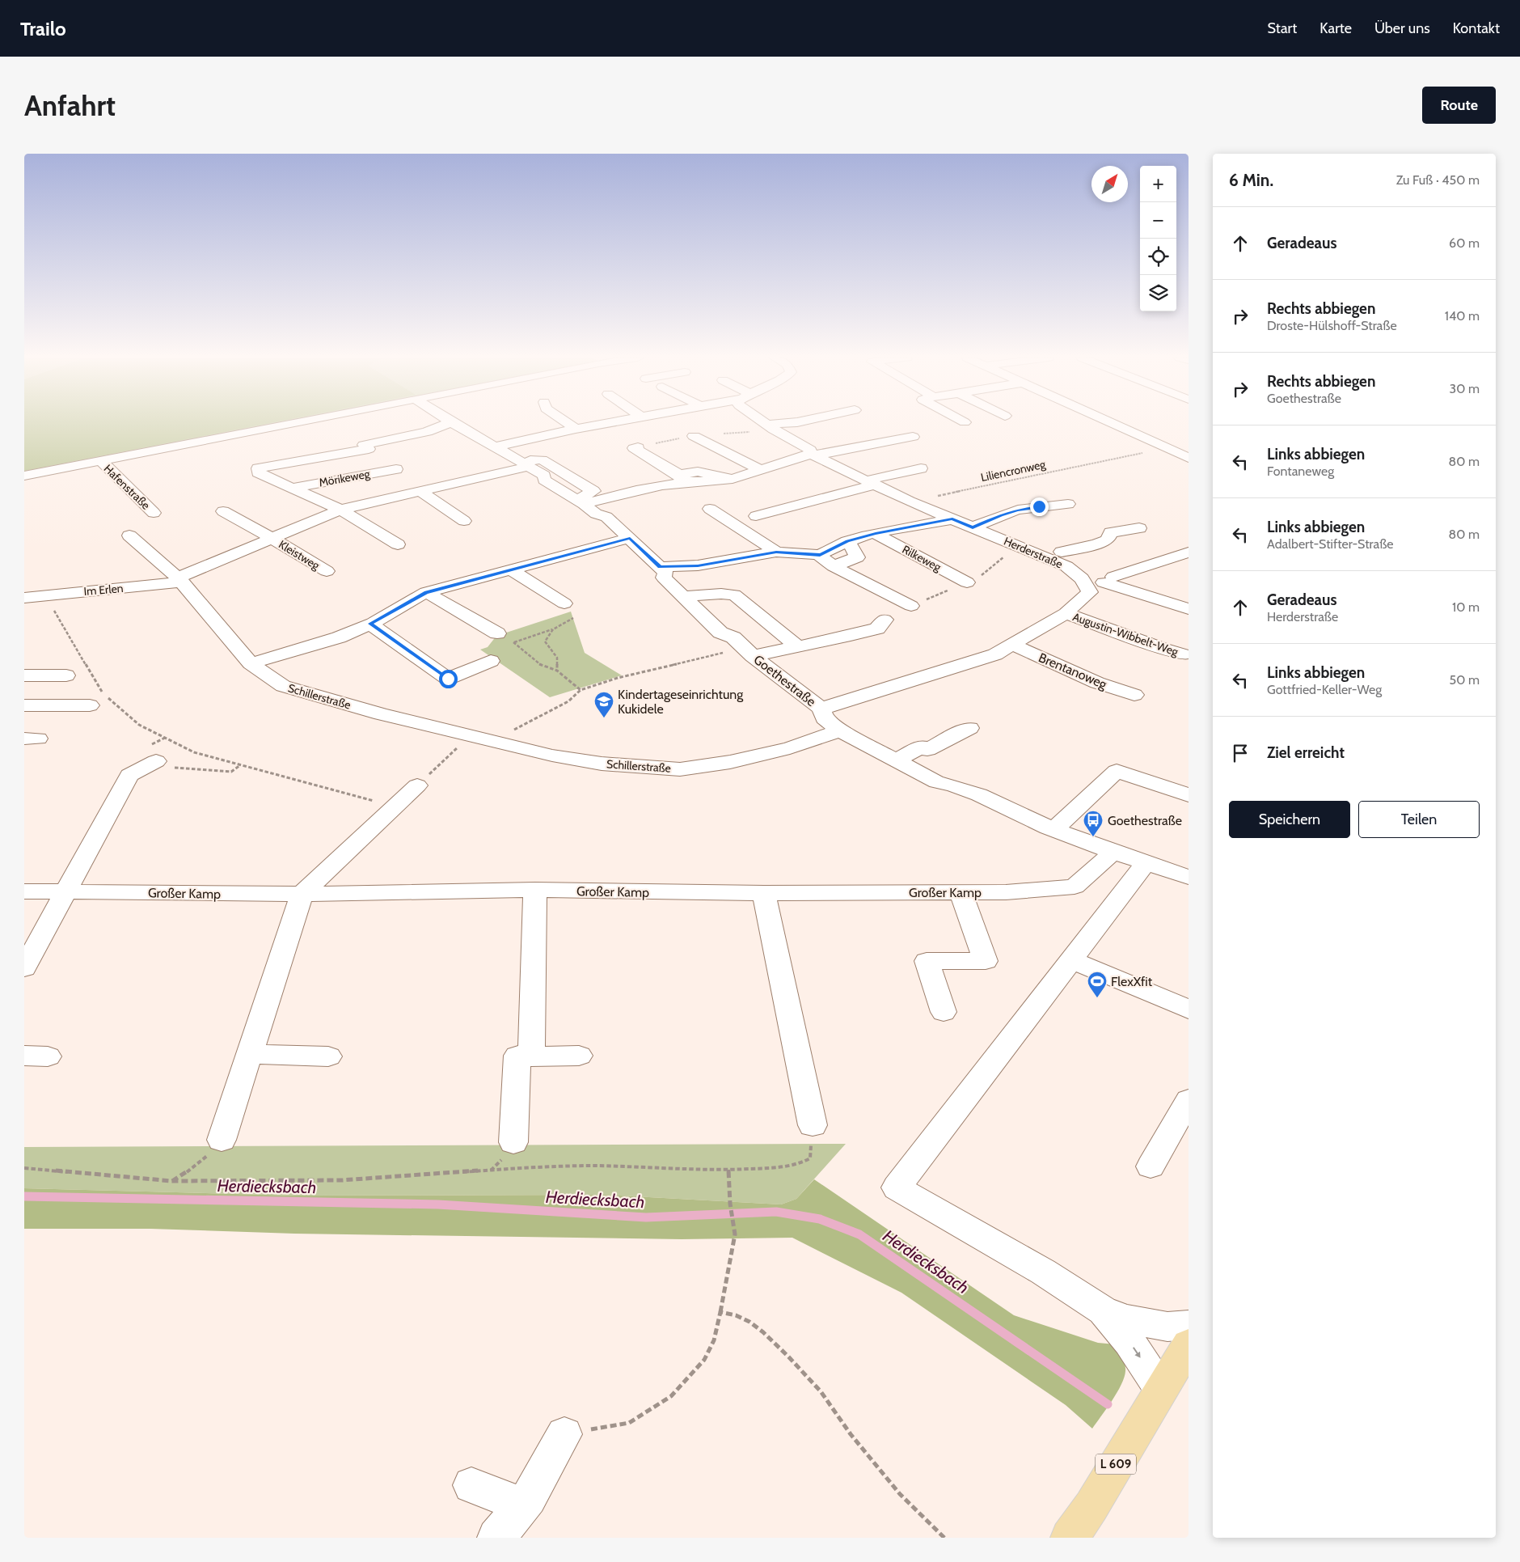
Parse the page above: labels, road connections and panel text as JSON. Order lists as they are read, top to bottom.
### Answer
{
  "streets": {
    "main road": ["L 609"],
    "street": [
      "Mörikeweg",
      "Hafenstraße",
      "Herderstraße",
      "Kleistweg",
      "Rilkeweg",
      "Im Erlen",
      "Augustin-Wibbelt-Weg",
      "Brentanoweg",
      "Goethestraße",
      "Schillerstraße",
      "Großer Kamp"
    ],
    "path": ["Liliencronweg"]
  },
  "crossings": [
    ["Liliencronweg", "Herderstraße"],
    ["Herderstraße", "Augustin-Wibbelt-Weg"],
    ["Herderstraße", "Brentanoweg"],
    ["Herderstraße", "Goethestraße"],
    ["Im Erlen", "Schillerstraße"],
    ["Goethestraße", "Schillerstraße"],
    ["Goethestraße", "Großer Kamp"]
  ],
  "water": ["Herdiecksbach"],
  "places": {
    "school or university": ["Kindertageseinrichtung Kukidele"],
    "bus stop": ["Goethestraße"],
    "sports": ["FlexXfit"]
  },
  "north": "top right",
  "page": {
    "header": "Trailo",
    "nav": [
      "Start",
      "Karte",
      "Über uns",
      "Kontakt"
    ],
    "buttons": [
      "Route",
      ["Speichern", "Teilen"]
    ],
    "title": "Anfahrt",
    "heading": ["6 Min.", "Zu Fuß · 450 m"],
    "map_buttons": ["+", "−"],
    "list": [
      ["Geradeaus", "60 m"],
      ["Rechts abbiegen", "Droste-Hülshoff-Straße", "140 m"],
      ["Rechts abbiegen", "Goethestraße", "30 m"],
      ["Links abbiegen", "Fontaneweg", "80 m"],
      ["Links abbiegen", "Adalbert-Stifter-Straße", "80 m"],
      ["Geradeaus", "Herderstraße", "10 m"],
      ["Links abbiegen", "Gottfried-Keller-Weg", "50 m"],
      "Ziel erreicht"
    ]
  }
}
